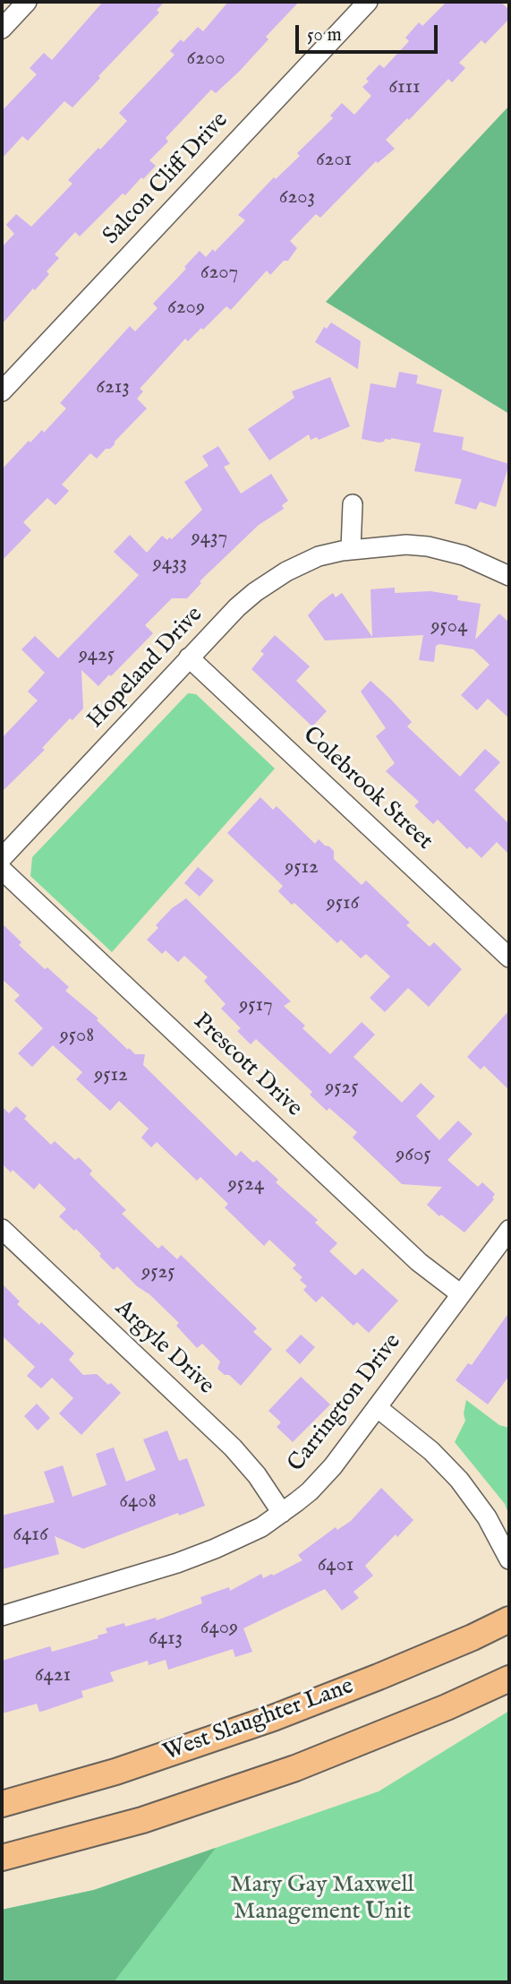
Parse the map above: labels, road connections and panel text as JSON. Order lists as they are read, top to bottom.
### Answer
{
  "streets": {
    "main road": ["West Slaughter Lane"],
    "street": [
      "Salcon Cliff Drive",
      "Hopeland Drive",
      "Colebrook Street",
      "Prescott Drive",
      "Argyle Drive",
      "Carrington Drive"
    ]
  },
  "crossings": [
    ["Hopeland Drive", "Colebrook Street"],
    ["Prescott Drive", "Carrington Drive"],
    ["Argyle Drive", "Carrington Drive"]
  ],
  "parks": ["Mary Gay Maxwell Management Unit"],
  "house_numbers": [
    "6200",
    "6111",
    "6201",
    "6203",
    "6207",
    "6209",
    "6213",
    "9437",
    "9433",
    "9504",
    "9425",
    "9512",
    "9516",
    "9517",
    "9508",
    "9512",
    "9525",
    "9605",
    "9524",
    "9525",
    "6408",
    "6416",
    "6401",
    "6409",
    "6413",
    "6421"
  ],
  "scale_bar": "50 m"
}
